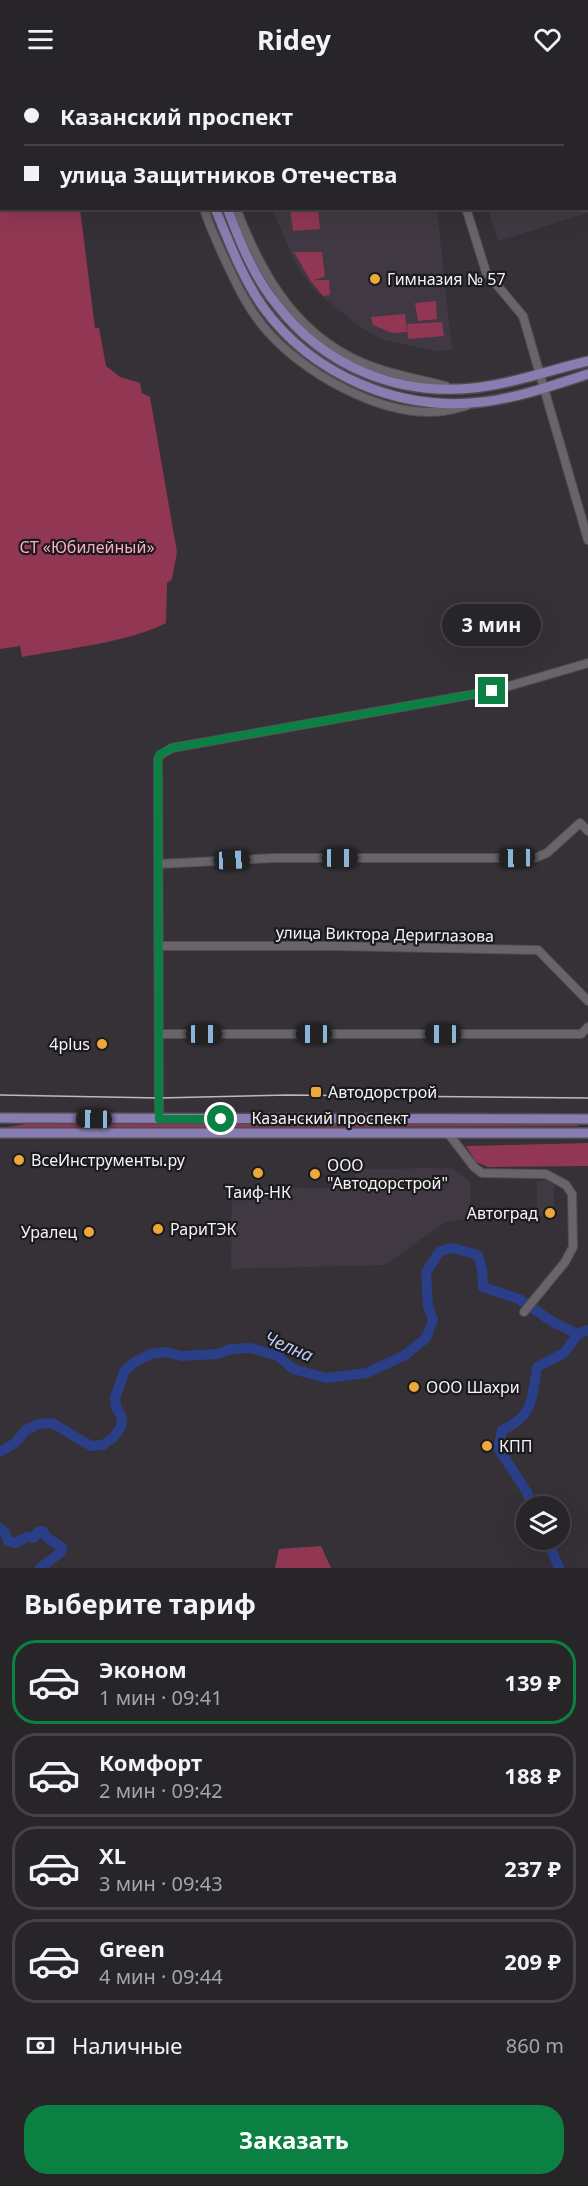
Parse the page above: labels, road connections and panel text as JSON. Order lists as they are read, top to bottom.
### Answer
{
  "streets": {
    "main road": ["Казанский проспект"],
    "street": ["улица Виктора Дериглазова"]
  },
  "water": ["Челна"],
  "parks": ["СТ «Юбилейный»"],
  "places": {
    "other": [
      "Гимназия № 57",
      "4plus",
      "ВсеИнструменты.ру",
      "Таиф-НК",
      "ООО \"Автодорстрой\"",
      "Автоград",
      "РариТЭК",
      "Уралец",
      "ООО Шахри",
      "КПП"
    ],
    "transit": ["Автодорстрой"]
  },
  "page": {
    "header": "Ridey",
    "banner": ["Казанский проспект", "улица Защитников Отечества"],
    "bubble": "3 мин",
    "heading": "Выберите тариф",
    "list": [
      {
        "name": "Эконом",
        "note": "1 мин · 09:41",
        "value": "139 ₽"
      },
      {
        "name": "Комфорт",
        "note": "2 мин · 09:42",
        "value": "188 ₽"
      },
      {
        "name": "XL",
        "note": "3 мин · 09:43",
        "value": "237 ₽"
      },
      {
        "name": "Green",
        "note": "4 мин · 09:44",
        "value": "209 ₽"
      }
    ],
    "pay": ["Наличные", "860 m"],
    "buttons": "Заказать"
  }
}
